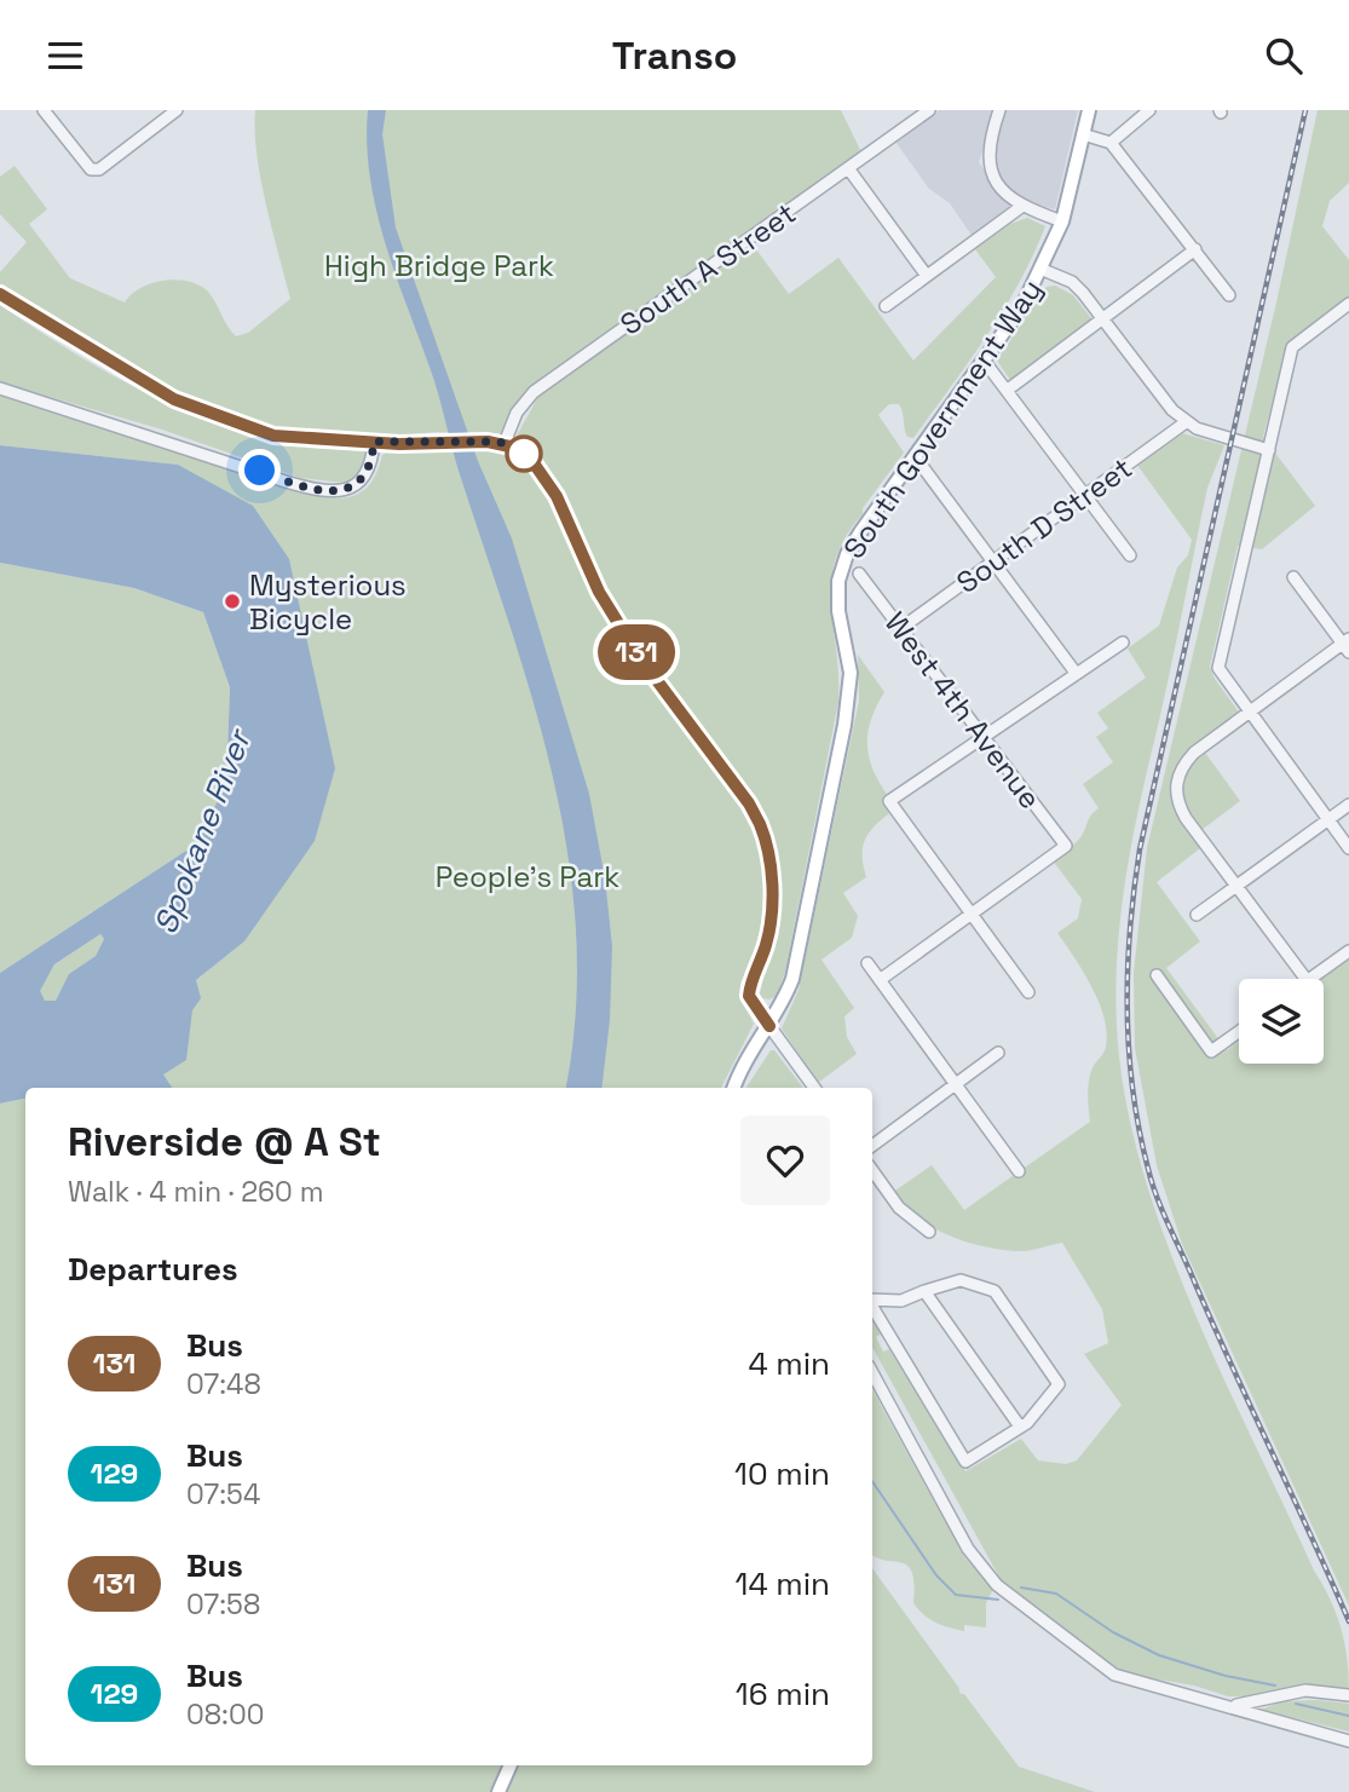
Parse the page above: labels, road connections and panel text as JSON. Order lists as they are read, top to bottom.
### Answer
{
  "streets": {
    "main road": ["South Government Way"],
    "street": ["South A Street", "South D Street", "West 4th Avenue"]
  },
  "crossings": [
    ["South D Street", "West 4th Avenue"]
  ],
  "water": ["Spokane River"],
  "parks": ["High Bridge Park", "People's Park"],
  "places": ["Mysterious Bicycle"],
  "lines": ["bus line 131"],
  "page": {
    "header": "Transo",
    "on_map": "131",
    "heading": [
      ["Riverside @ A St", "Walk · 4 min · 260 m"],
      "Departures"
    ],
    "list": [
      {
        "mark": "131",
        "name": "Bus",
        "note": "07:48",
        "value": "4 min"
      },
      {
        "mark": "129",
        "name": "Bus",
        "note": "07:54",
        "value": "10 min"
      },
      {
        "mark": "131",
        "name": "Bus",
        "note": "07:58",
        "value": "14 min"
      },
      {
        "mark": "129",
        "name": "Bus",
        "note": "08:00",
        "value": "16 min"
      }
    ]
  }
}
